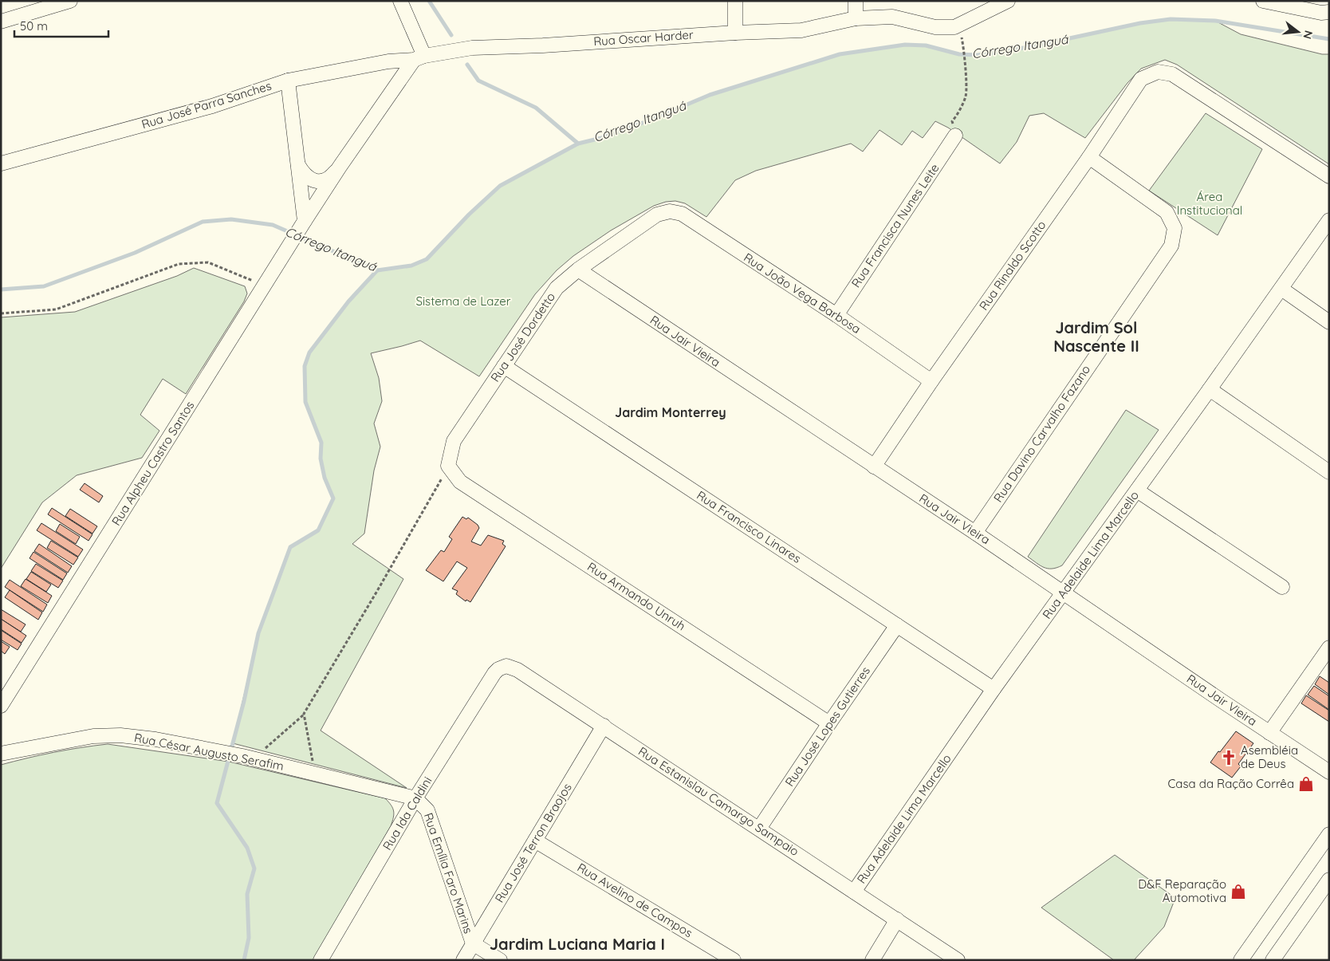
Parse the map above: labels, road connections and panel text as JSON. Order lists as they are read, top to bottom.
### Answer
{
  "streets": {
    "street": [
      "Rua Oscar Harder",
      "Rua José Parra Sanches",
      "Rua Francisca Nunes Leite",
      "Rua Rinaldo Scotto",
      "Rua João Vega Barbosa",
      "Rua José Dordetto",
      "Rua Jair Vieira",
      "Rua Davino Carvalho Fazano",
      "Rua Alpheu Castro Santos",
      "Rua Francisco Linares",
      "Rua Adelaide Lima Marcello",
      "Rua Armando Unruh",
      "Rua José Lopes Gutierres",
      "Rua César Augusto Serafim",
      "Rua Estanislau Camargo Sampaio",
      "Rua Ida Caldini",
      "Rua José Terron Braojos",
      "Rua Emília Faro Marins",
      "Rua Avelino de Campos"
    ]
  },
  "crossings": [
    ["Rua Oscar Harder", "Rua José Parra Sanches"],
    ["Rua Oscar Harder", "Rua Alpheu Castro Santos"],
    ["Rua José Parra Sanches", "Rua Alpheu Castro Santos"],
    ["Rua Francisca Nunes Leite", "Rua João Vega Barbosa"],
    ["Rua Rinaldo Scotto", "Rua João Vega Barbosa"],
    ["Rua Rinaldo Scotto", "Rua Jair Vieira"],
    ["Rua Rinaldo Scotto", "Rua Davino Carvalho Fazano"],
    ["Rua João Vega Barbosa", "Rua José Dordetto"],
    ["Rua José Dordetto", "Rua Jair Vieira"],
    ["Rua José Dordetto", "Rua Francisco Linares"],
    ["Rua José Dordetto", "Rua Armando Unruh"],
    ["Rua Jair Vieira", "Rua Davino Carvalho Fazano"],
    ["Rua Jair Vieira", "Rua Adelaide Lima Marcello"],
    ["Rua Francisco Linares", "Rua Adelaide Lima Marcello"],
    ["Rua Francisco Linares", "Rua José Lopes Gutierres"],
    ["Rua Adelaide Lima Marcello", "Rua Estanislau Camargo Sampaio"],
    ["Rua Armando Unruh", "Rua José Lopes Gutierres"],
    ["Rua José Lopes Gutierres", "Rua Estanislau Camargo Sampaio"],
    ["Rua César Augusto Serafim", "Rua Ida Caldini"],
    ["Rua César Augusto Serafim", "Rua Emília Faro Marins"],
    ["Rua Estanislau Camargo Sampaio", "Rua Ida Caldini"],
    ["Rua Estanislau Camargo Sampaio", "Rua José Terron Braojos"],
    ["Rua Ida Caldini", "Rua Emília Faro Marins"],
    ["Rua José Terron Braojos", "Rua Emília Faro Marins"],
    ["Rua José Terron Braojos", "Rua Avelino de Campos"]
  ],
  "districts": ["Jardim Sol Nascente II", "Jardim Monterrey", "Jardim Luciana Maria I"],
  "water": ["Córrego Itanguá"],
  "parks": ["Área Institucional", "Sistema de Lazer"],
  "places": {
    "church": ["Asembléia de Deus"],
    "shop": ["Casa da Ração Corrêa", "D&F Reparação Automotiva"]
  },
  "scale_bar": "50 m",
  "north": "right"
}
